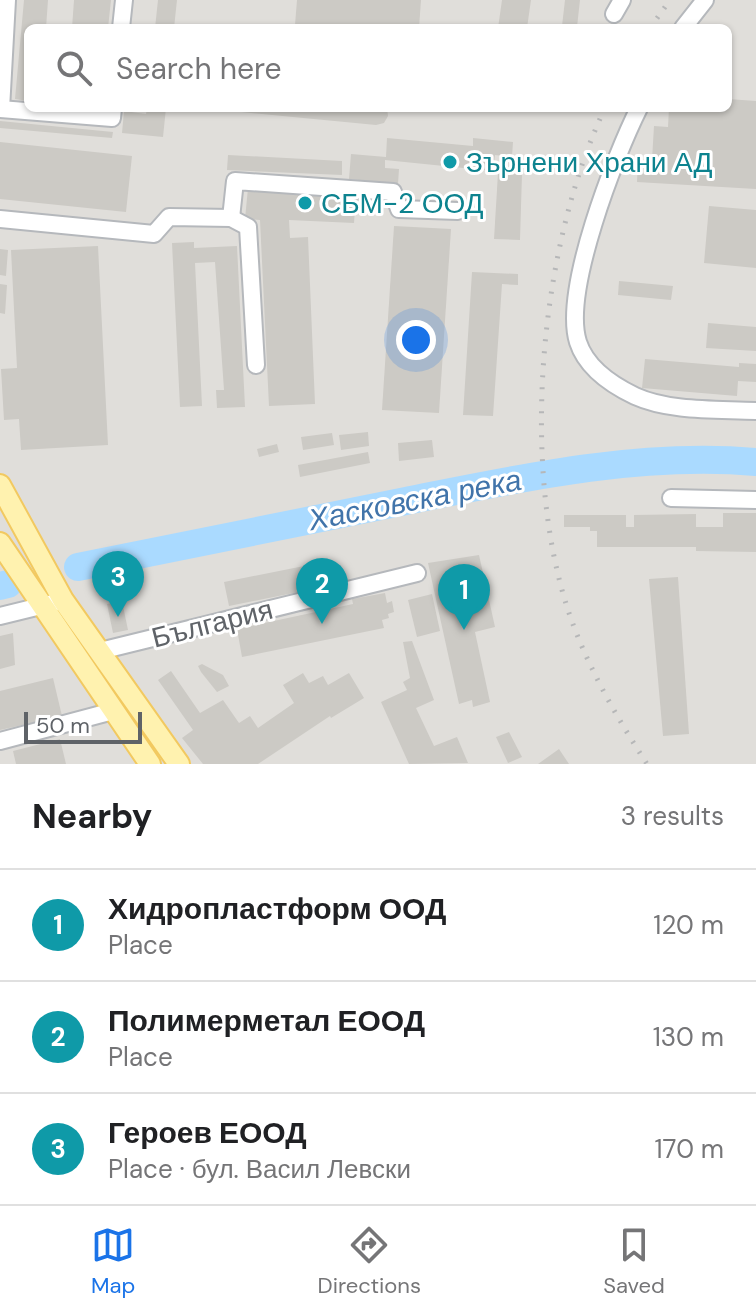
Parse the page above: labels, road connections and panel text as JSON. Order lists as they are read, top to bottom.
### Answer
{
  "streets": {
    "street": ["България"]
  },
  "water": ["Хасковска река"],
  "places": ["Зърнени Храни АД", "СБМ-2 ООД"],
  "scale_bar": "50 m",
  "page": {
    "search": "Search here",
    "pins": ["3", "2", "1"],
    "scale": "50 m",
    "heading": ["Nearby", "3 results"],
    "list": [
      {
        "mark": "1",
        "name": "Хидропластформ ООД",
        "note": "Place",
        "value": "120 m"
      },
      {
        "mark": "2",
        "name": "Полимерметал ЕООД",
        "note": "Place",
        "value": "130 m"
      },
      {
        "mark": "3",
        "name": "Героев ЕООД",
        "note": "Place · бул. Васил Левски",
        "value": "170 m"
      }
    ],
    "nav": ["Map", "Directions", "Saved"]
  }
}
